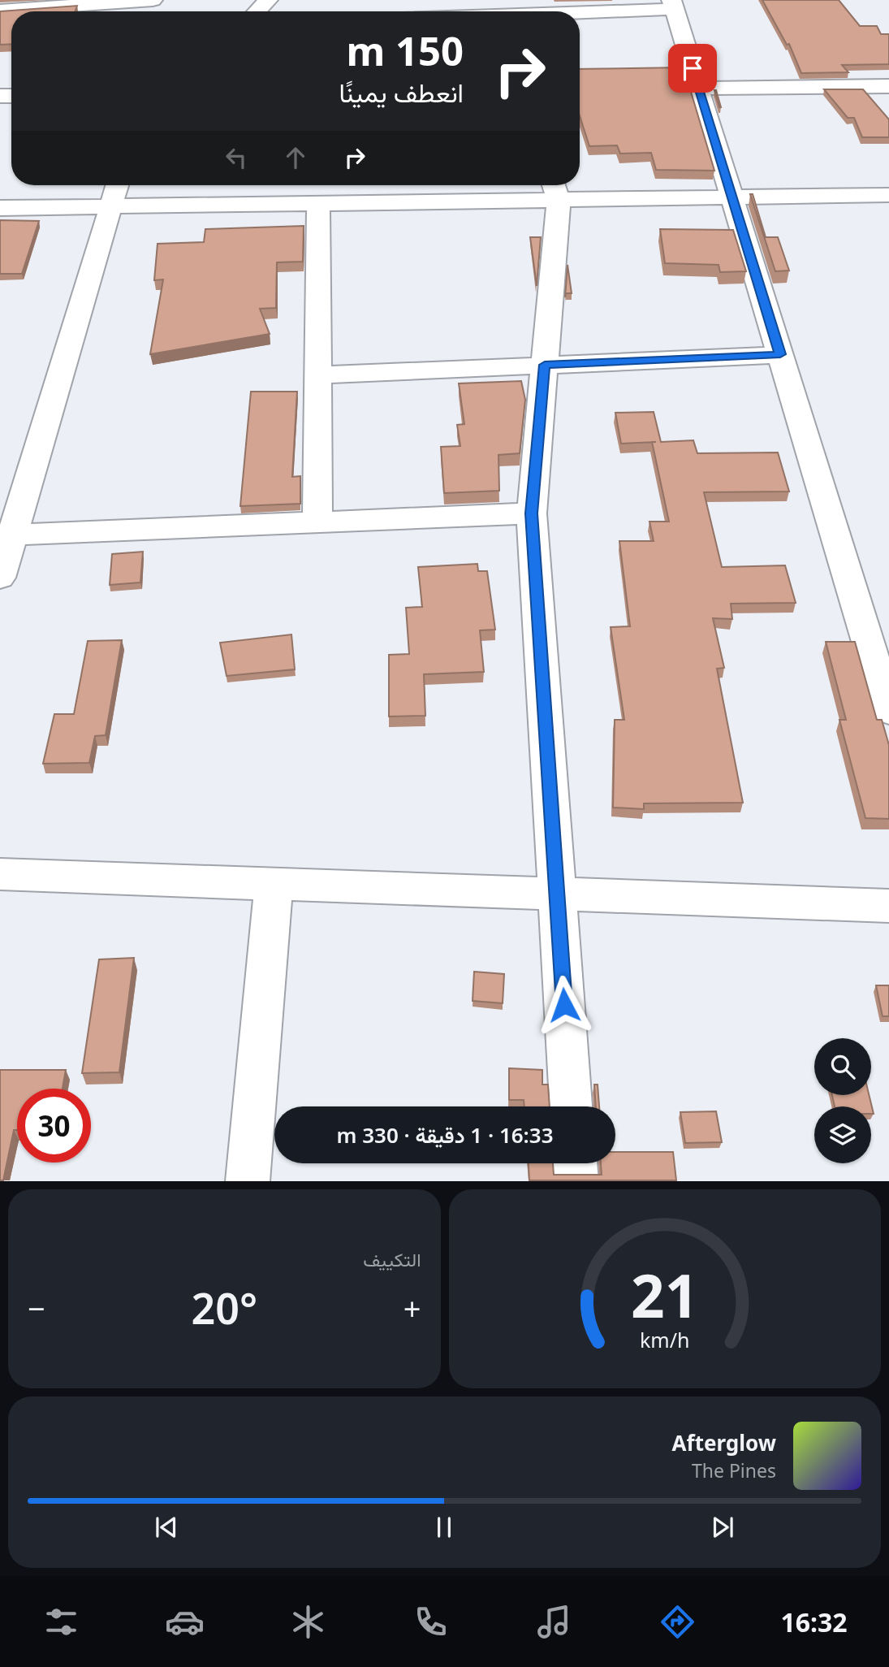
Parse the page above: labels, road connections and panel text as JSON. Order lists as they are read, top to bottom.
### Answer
{
  "page": {
    "turn": ["150 m", "انعطف يمينًا"],
    "limit": "30",
    "trip": "16:33 · 1 دقيقة · 330 m",
    "tile": "التكييف",
    "heat": ["−", "20°", "+"],
    "song": ["Afterglow", "The Pines"],
    "tabs": "16:32",
    "gauge": ["21", "km/h"]
  }
}
